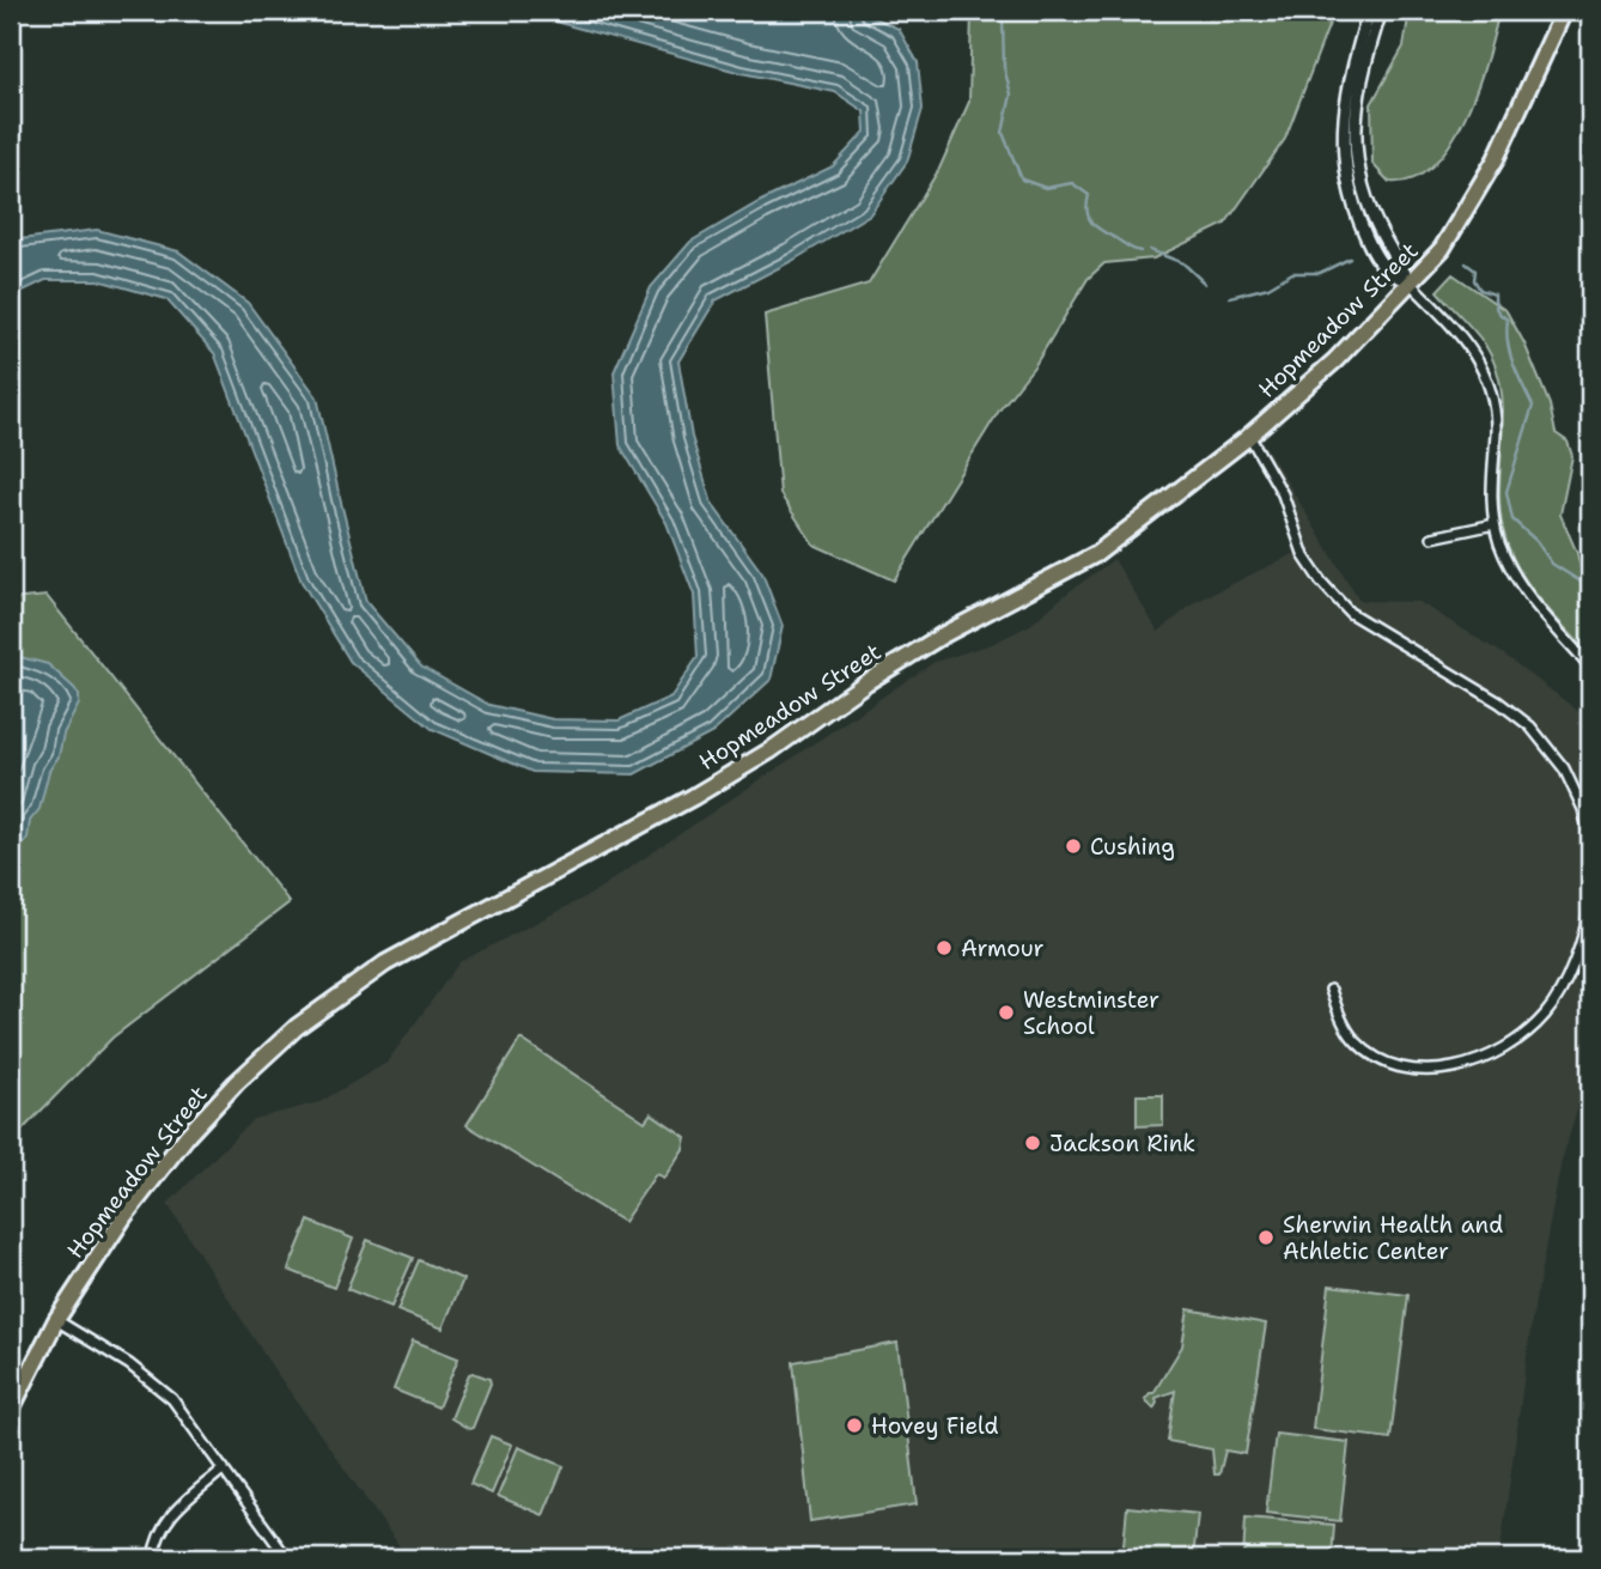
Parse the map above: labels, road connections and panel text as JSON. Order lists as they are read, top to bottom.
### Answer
{
  "streets": {
    "highway": ["Hopmeadow Street"]
  },
  "places": [
    "Cushing",
    "Armour",
    "Westminster School",
    "Jackson Rink",
    "Sherwin Health and Athletic Center",
    "Hovey Field"
  ]
}
